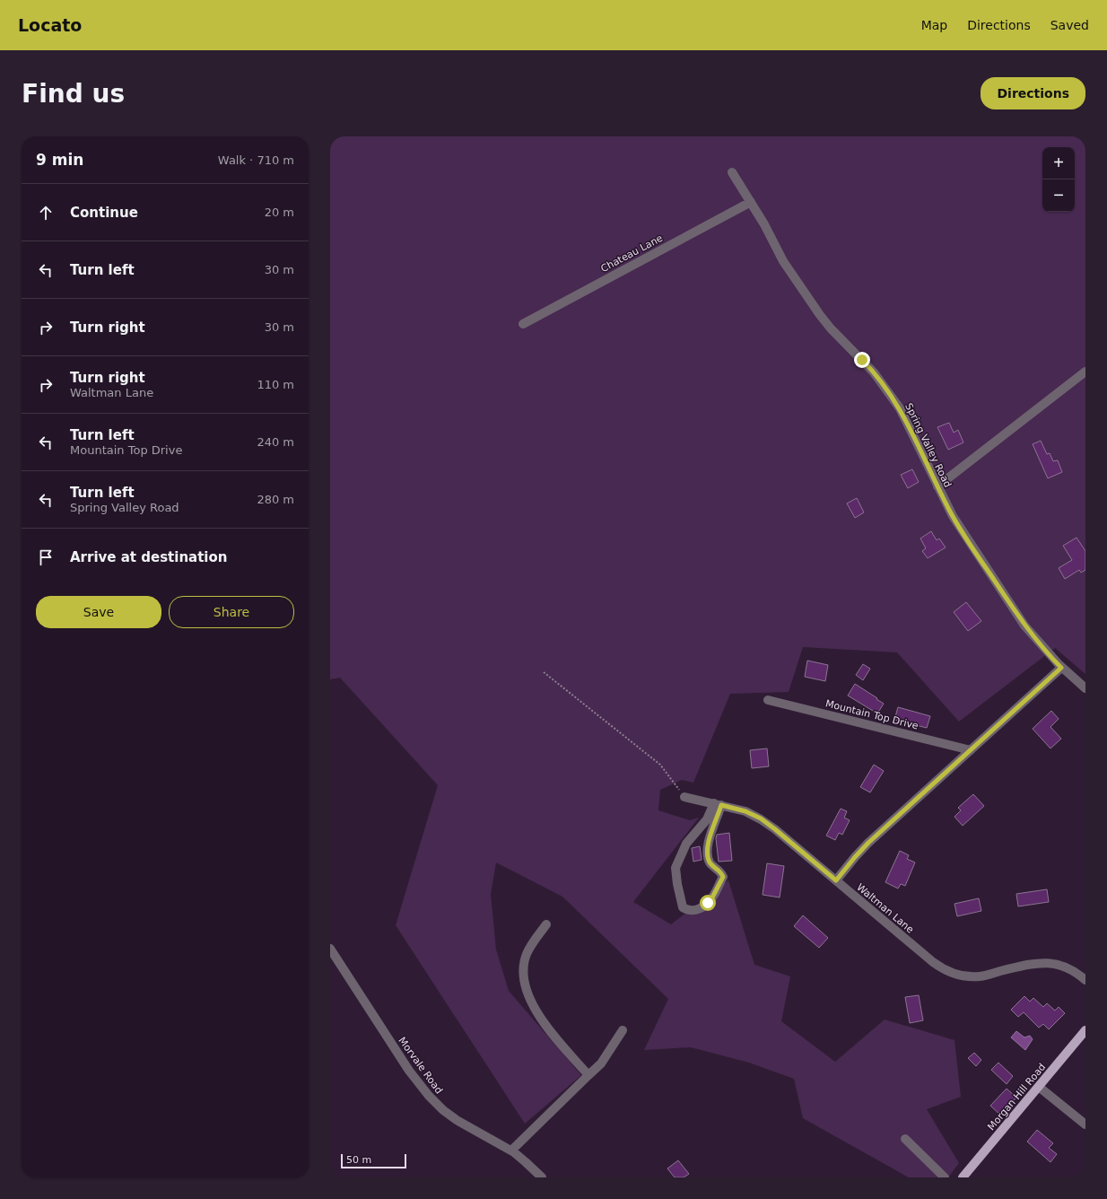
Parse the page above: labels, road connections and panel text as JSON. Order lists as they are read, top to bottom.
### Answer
{
  "streets": {
    "main road": ["Morgan Hill Road"],
    "street": [
      "Chateau Lane",
      "Spring Valley Road",
      "Mountain Top Drive",
      "Waltman Lane",
      "Morvale Road"
    ]
  },
  "crossings": [
    ["Chateau Lane", "Spring Valley Road"]
  ],
  "scale_bar": "50 m",
  "page": {
    "header": "Locato",
    "nav": ["Map", "Directions", "Saved"],
    "buttons": [
      "Directions",
      ["Save", "Share"]
    ],
    "title": "Find us",
    "heading": ["9 min", "Walk · 710 m"],
    "map_buttons": ["+", "−"],
    "list": [
      ["Continue", "20 m"],
      ["Turn left", "30 m"],
      ["Turn right", "30 m"],
      ["Turn right", "Waltman Lane", "110 m"],
      ["Turn left", "Mountain Top Drive", "240 m"],
      ["Turn left", "Spring Valley Road", "280 m"],
      "Arrive at destination"
    ],
    "scale": "50 m"
  }
}
